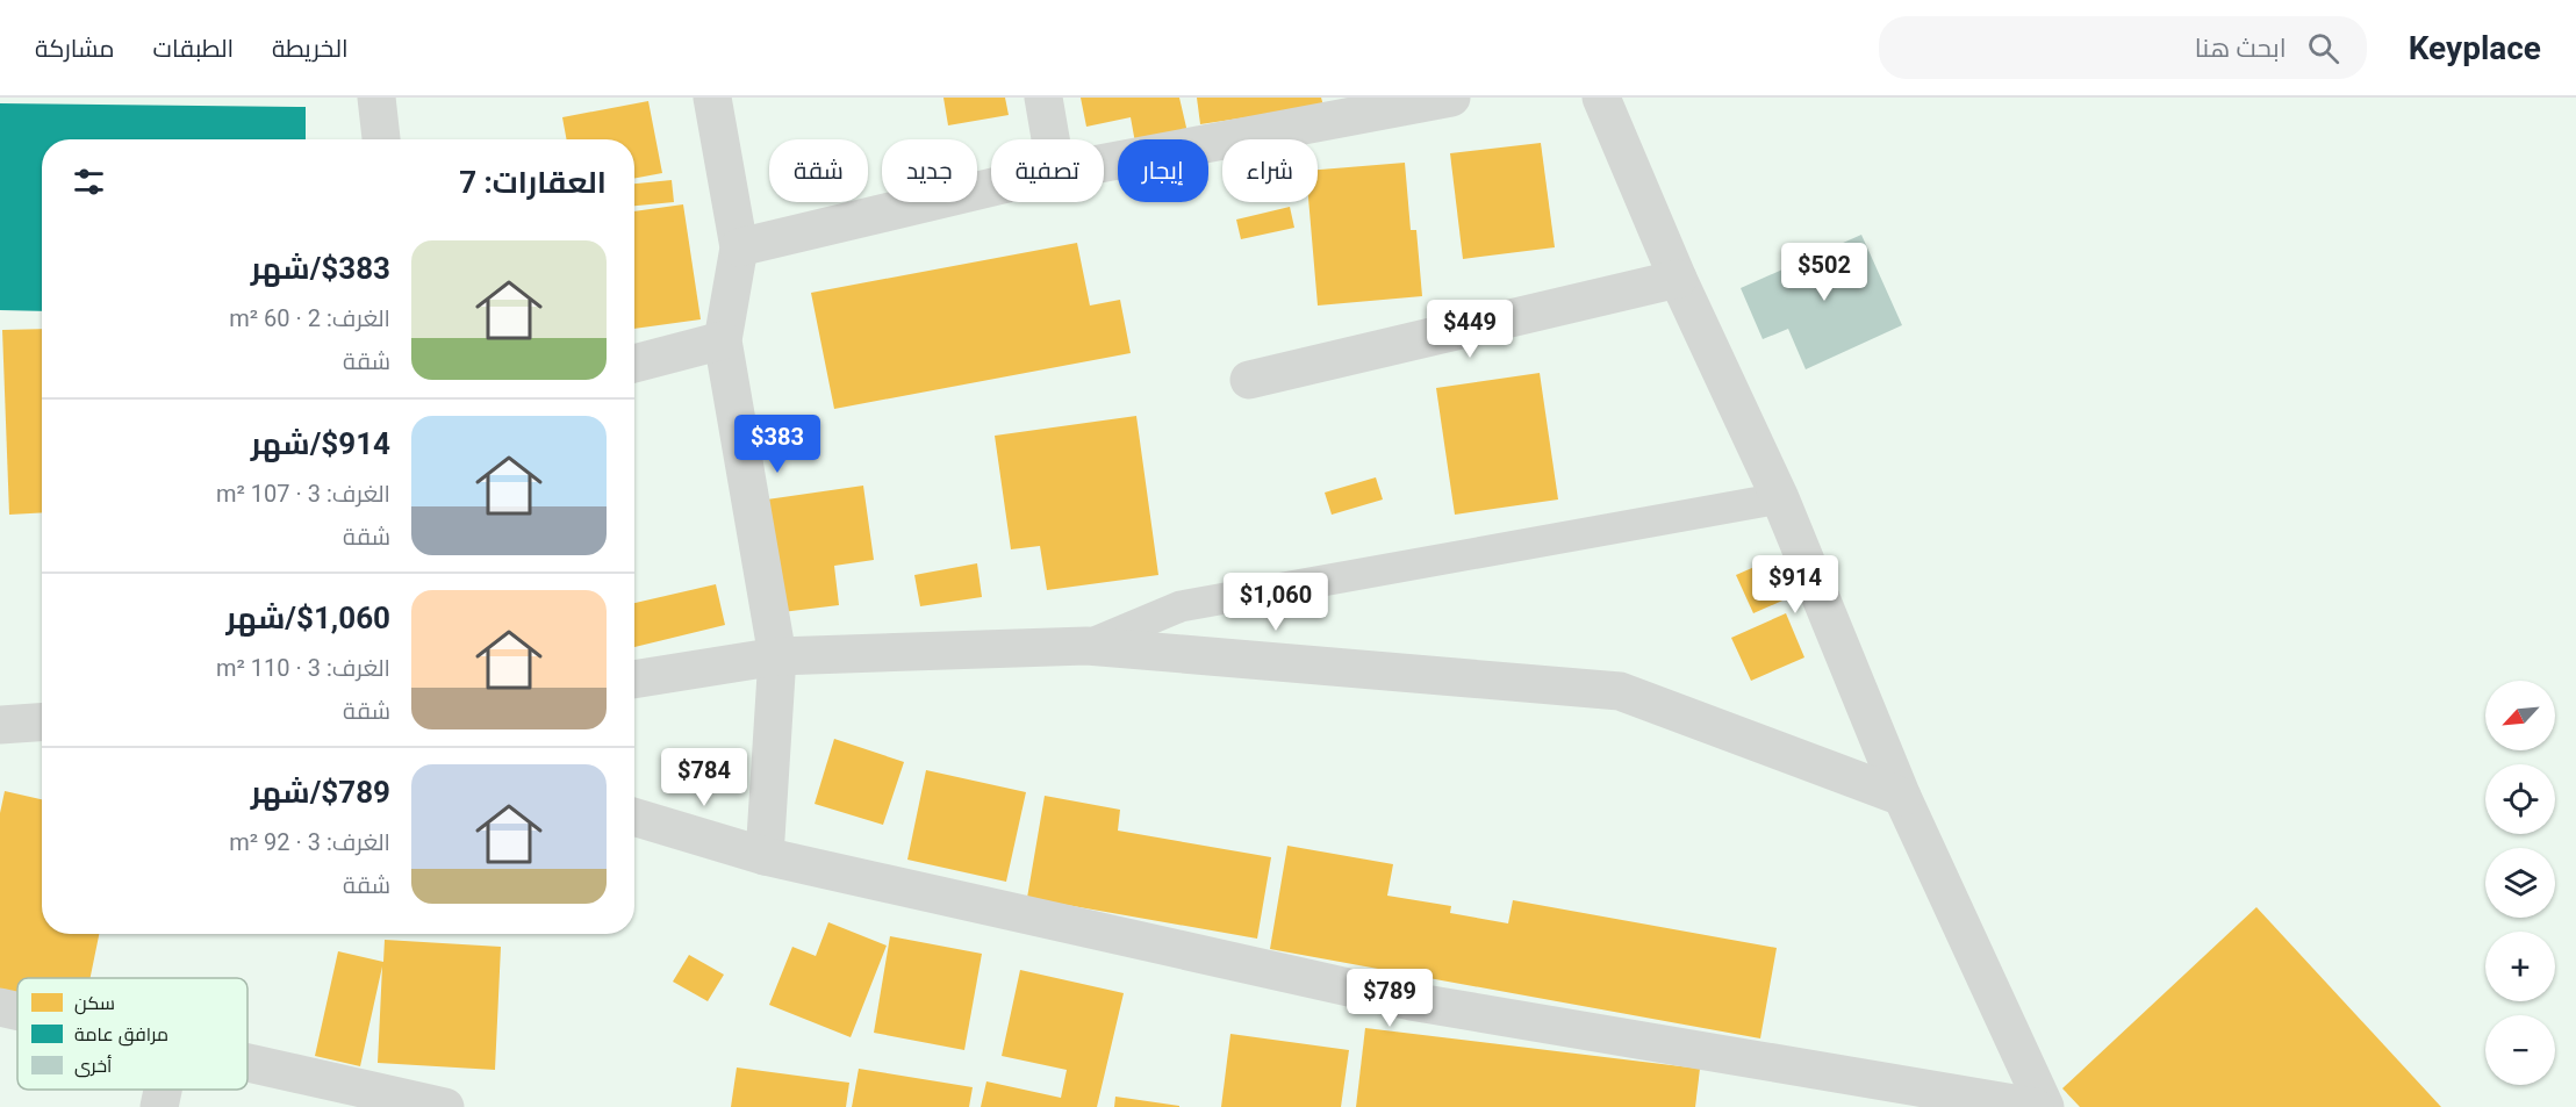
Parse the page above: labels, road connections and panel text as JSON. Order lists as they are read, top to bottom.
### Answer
{
  "legend": ["سكن", "مرافق عامة", "أخرى"],
  "north": "bottom left",
  "page": {
    "header": "Keyplace",
    "search": "ابحث هنا",
    "nav": ["الخريطة", "الطبقات", "مشاركة"],
    "chip": [
      "شراء",
      "إيجار",
      "تصفية",
      "جديد",
      "شقة"
    ],
    "heading": "العقارات: 7",
    "list": [
      {
        "name": "$383/شهر",
        "note": "الغرف: 2 · 60 m² · شقة"
      },
      {
        "name": "$914/شهر",
        "note": "الغرف: 3 · 107 m² · شقة"
      },
      {
        "name": "$1,060/شهر",
        "note": "الغرف: 3 · 110 m² · شقة"
      },
      {
        "name": "$789/شهر",
        "note": "الغرف: 3 · 92 m² · شقة"
      }
    ],
    "price": [
      "$502",
      "$449",
      "$383",
      "$914",
      "$1,060",
      "$784",
      "$789"
    ],
    "map_buttons": ["+", "−"]
  }
}
